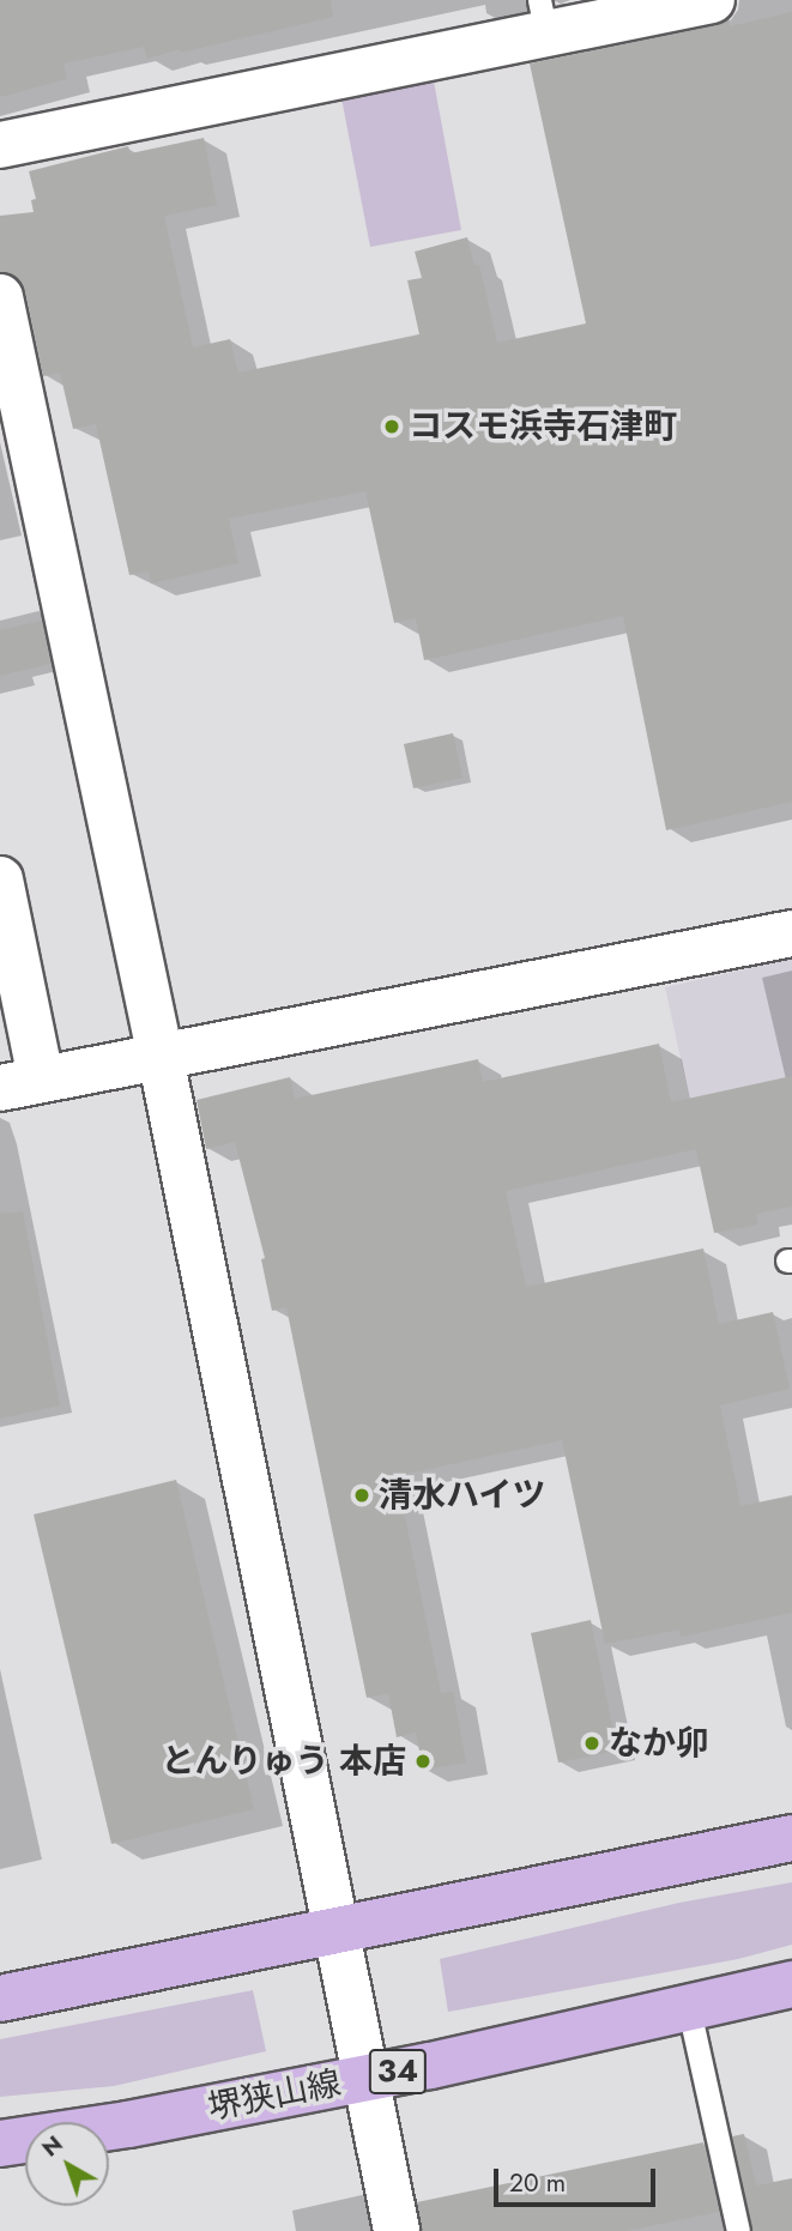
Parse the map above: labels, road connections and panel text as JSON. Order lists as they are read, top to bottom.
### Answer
{
  "streets": {
    "main road": ["34", "堺狭山線"]
  },
  "places": [
    "コスモ浜寺石津町",
    "清水ハイツ",
    "なか卯",
    "とんりゅう 本店"
  ],
  "scale_bar": "20 m",
  "north": "top left"
}
